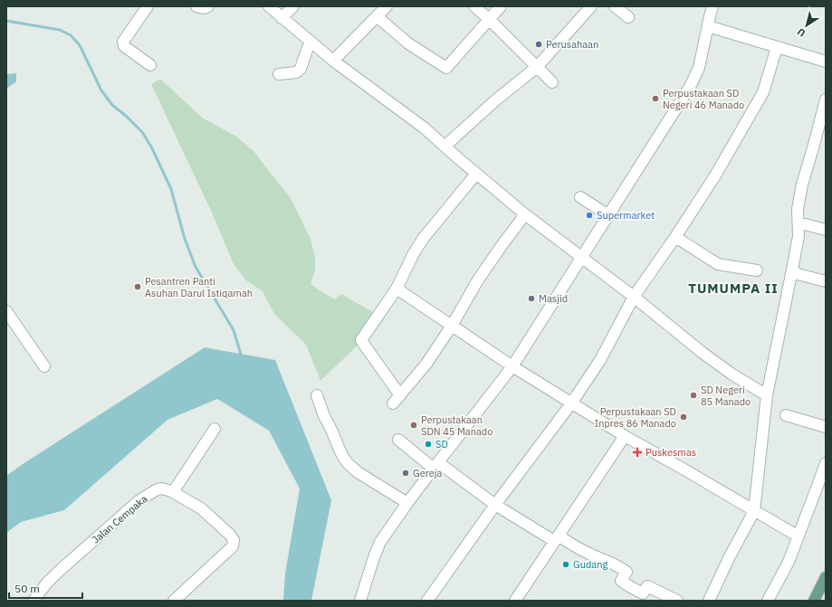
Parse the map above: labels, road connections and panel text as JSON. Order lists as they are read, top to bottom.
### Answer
{
  "streets": {
    "street": ["Jalan Cempaka"]
  },
  "districts": ["TUMUMPA II"],
  "places": {
    "other": [
      "Perusahaan",
      "Perpustakaan SD Negeri 46 Manado",
      "Supermarket",
      "Pesantren Panti Asuhan Darul Istiqamah",
      "Masjid",
      "SD Negeri 85 Manado",
      "Perpustakaan SD Inpres 86 Manado",
      "Perpustakaan SDN 45 Manado",
      "SD",
      "Gereja",
      "Gudang"
    ],
    "health": ["Puskesmas"]
  },
  "scale_bar": "50 m",
  "north": "bottom left"
}
